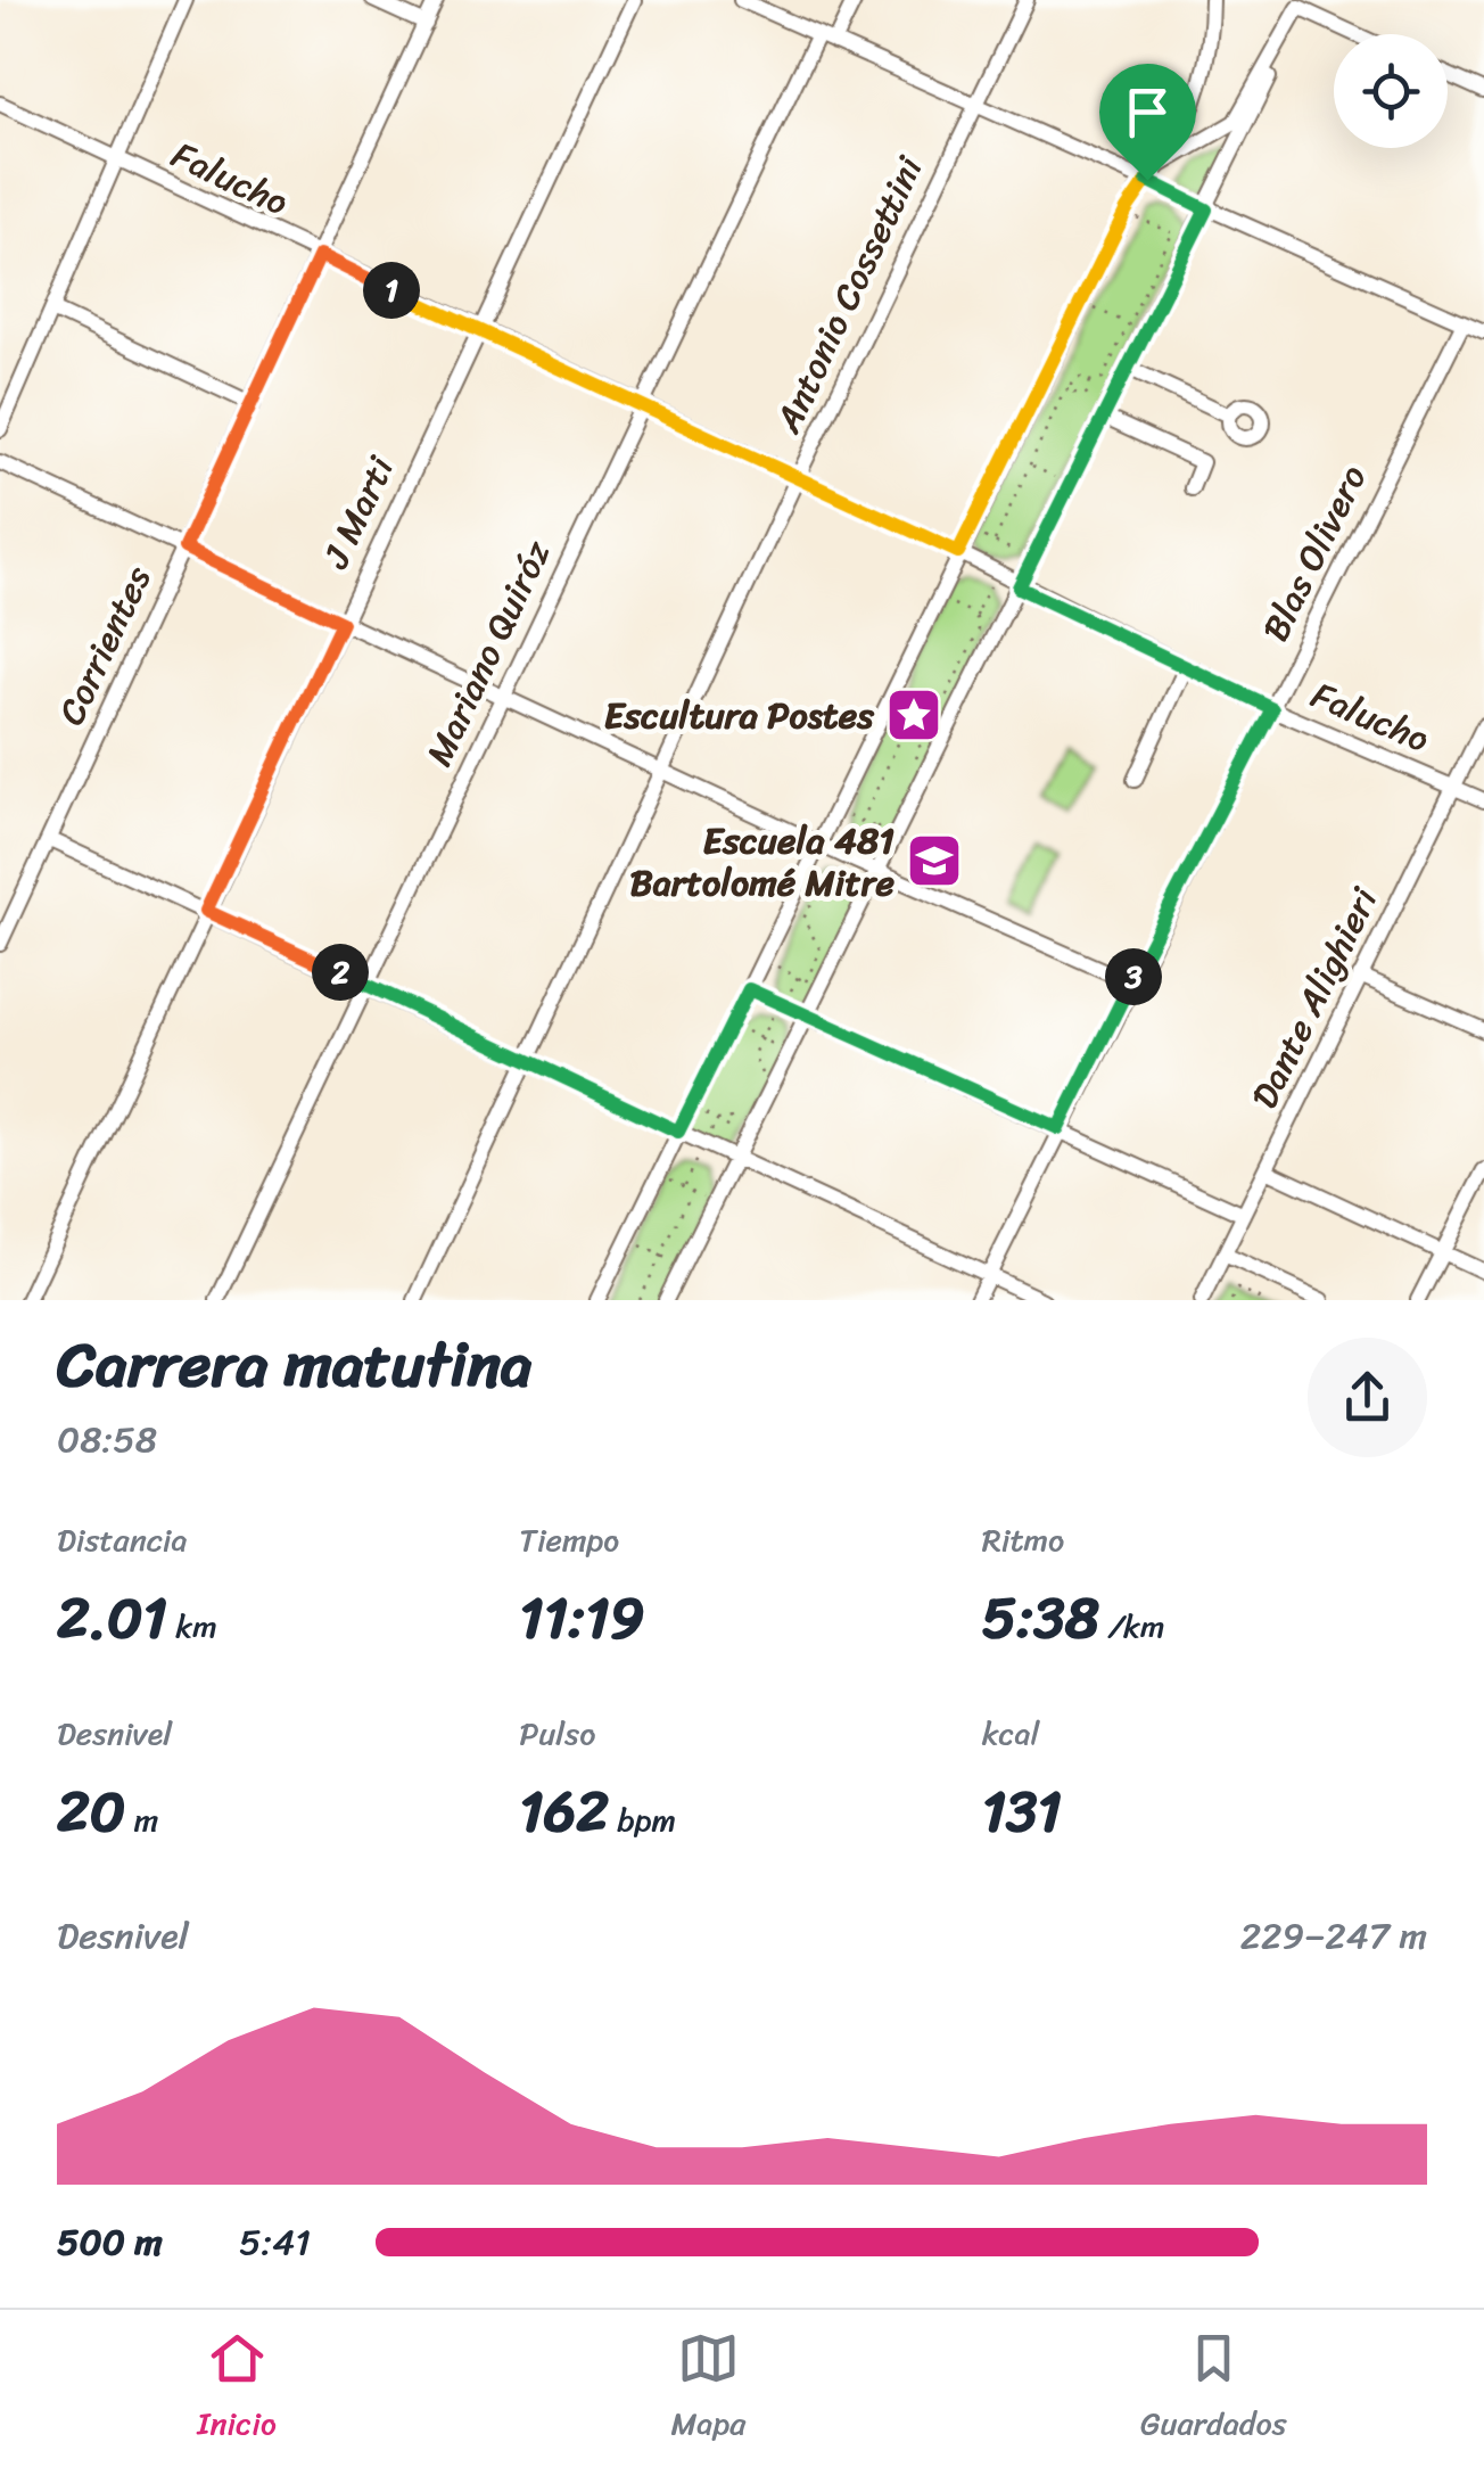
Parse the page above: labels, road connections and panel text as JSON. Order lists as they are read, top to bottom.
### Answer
{
  "streets": {
    "street": [
      "Falucho",
      "Antonio Cossettini",
      "J Marti",
      "Blas Olivero",
      "Corrientes",
      "Mariano Quiróz",
      "Dante Alighieri"
    ]
  },
  "crossings": [
    ["Falucho", "Antonio Cossettini"],
    ["Falucho", "J Marti"],
    ["Falucho", "Blas Olivero"],
    ["Falucho", "Corrientes"],
    ["Falucho", "Mariano Quiróz"],
    ["Falucho", "Dante Alighieri"]
  ],
  "places": {
    "place": ["Escultura Postes"],
    "school or university": ["Escuela 481 Bartolomé Mitre"]
  },
  "page": {
    "pins": ["1", "2", "3"],
    "heading": ["Carrera matutina", "08:58"],
    "stats": [
      ["Distancia", "2.01 km"],
      ["Tiempo", "11:19"],
      ["Ritmo", "5:38 /km"],
      ["Desnivel", "20 m"],
      ["Pulso", "162 bpm"],
      ["kcal", "131"]
    ],
    "chart": ["Desnivel", "229–247 m"],
    "list": [
      {
        "name": "500 m",
        "note": "5:41"
      }
    ],
    "tabs": ["Inicio", "Mapa", "Guardados"]
  }
}
